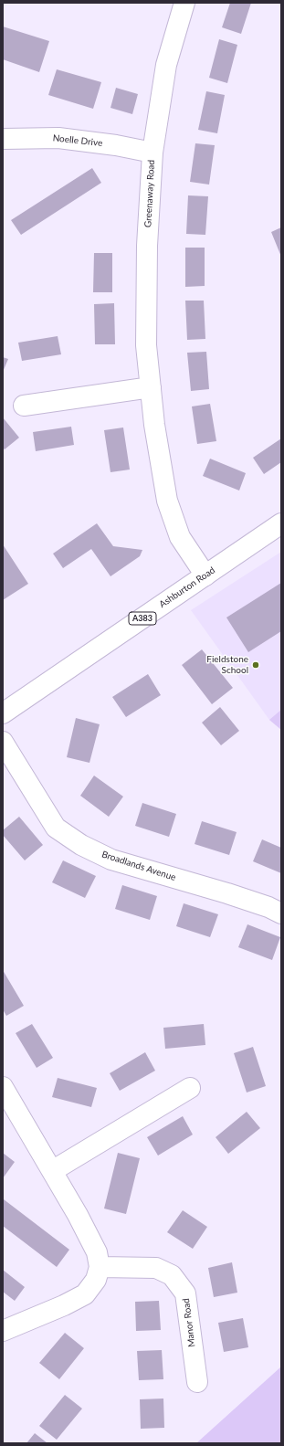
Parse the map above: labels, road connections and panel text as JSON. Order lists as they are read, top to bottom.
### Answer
{
  "streets": {
    "street": [
      "Noelle Drive",
      "Greenaway Road",
      "Ashburton Road",
      "A383",
      "Broadlands Avenue",
      "Manor Road"
    ]
  },
  "crossings": [
    ["Noelle Drive", "Greenaway Road"],
    ["Greenaway Road", "Ashburton Road"]
  ],
  "places": ["Fieldstone School"]
}
